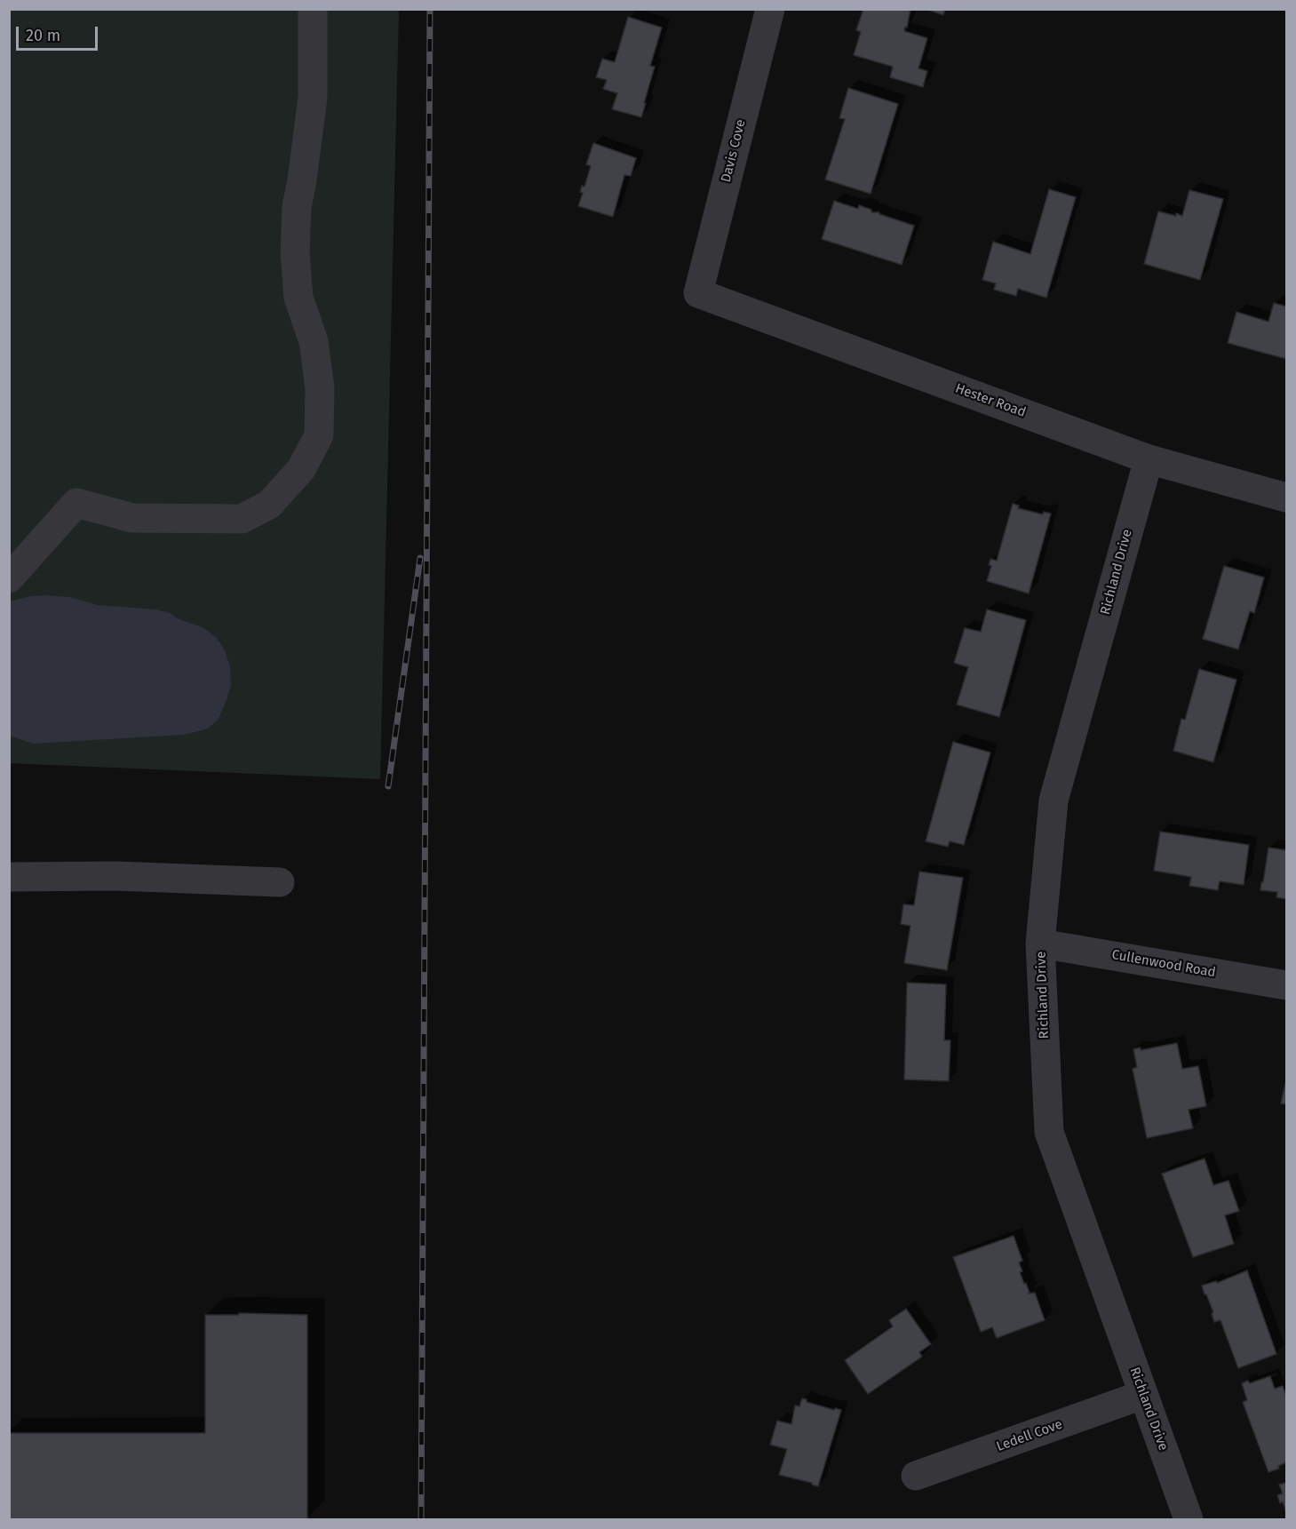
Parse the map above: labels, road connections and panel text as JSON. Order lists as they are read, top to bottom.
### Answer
{
  "streets": {
    "street": [
      "Davis Cove",
      "Hester Road",
      "Richland Drive",
      "Cullenwood Road",
      "Ledell Cove"
    ]
  },
  "crossings": [
    ["Davis Cove", "Hester Road"],
    ["Hester Road", "Richland Drive"],
    ["Richland Drive", "Cullenwood Road"],
    ["Richland Drive", "Ledell Cove"]
  ],
  "scale_bar": "20 m"
}
